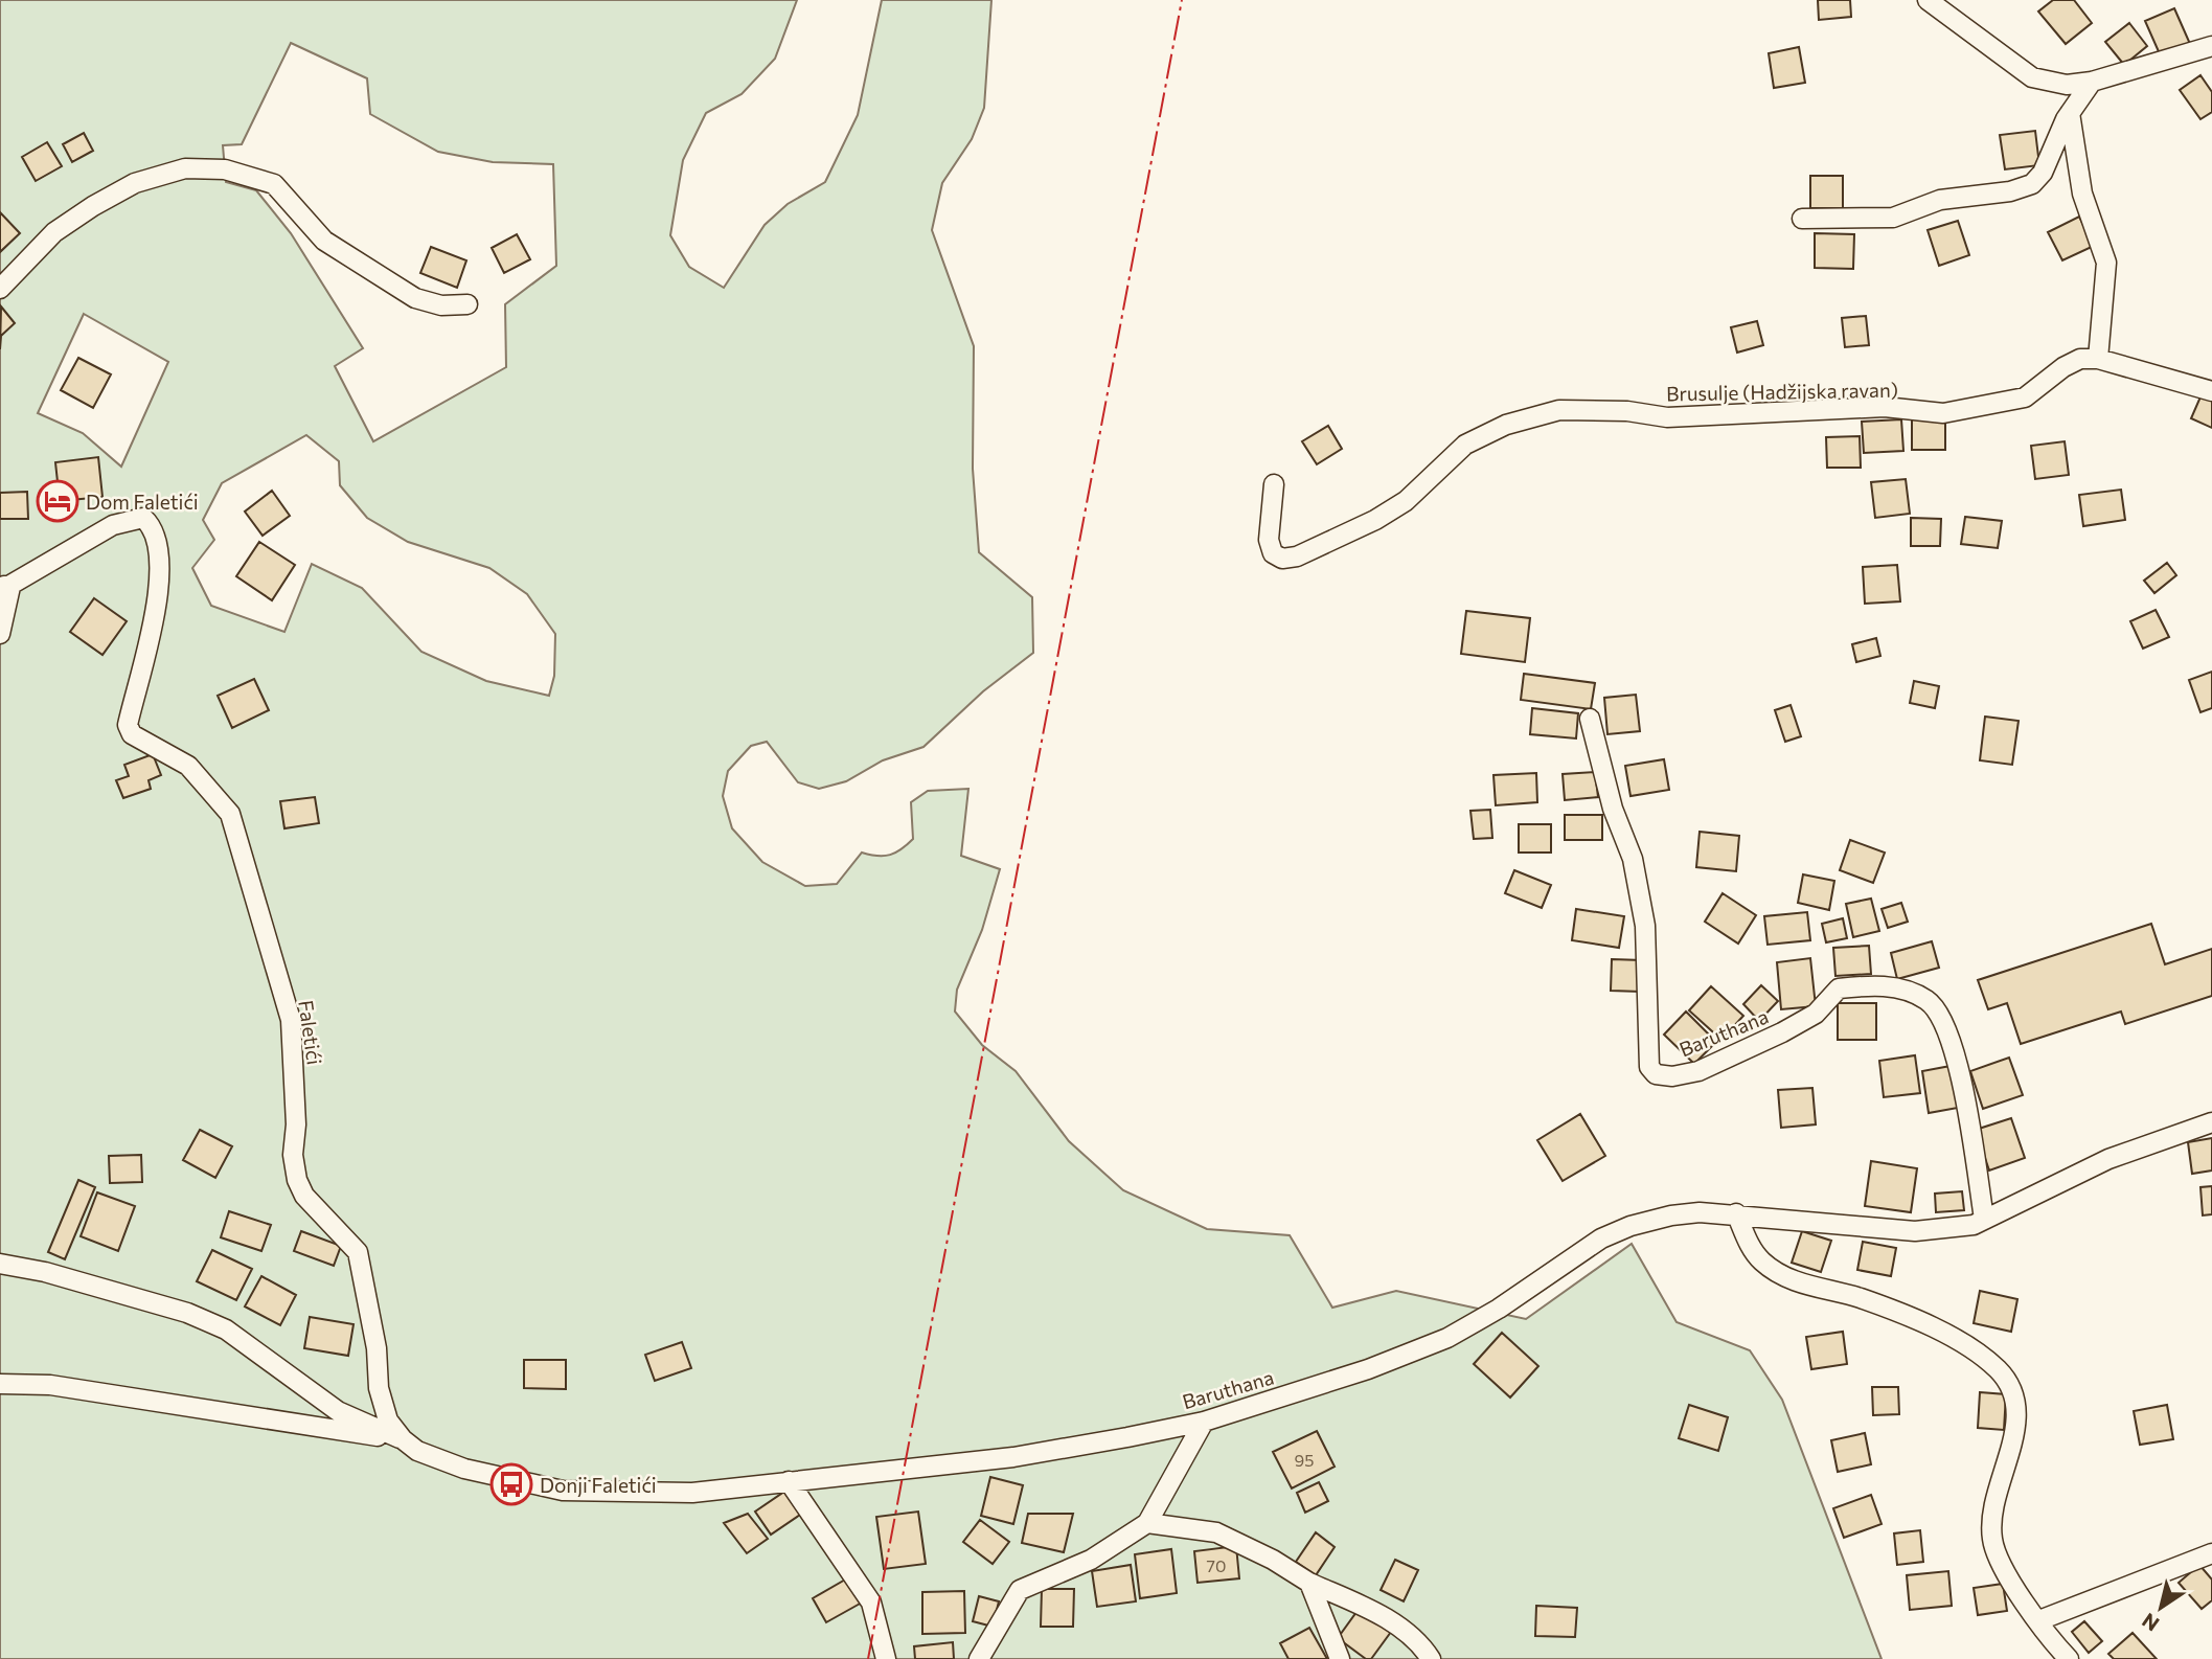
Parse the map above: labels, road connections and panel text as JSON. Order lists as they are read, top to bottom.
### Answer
{
  "streets": {
    "street": ["Brusulje (Hadžijska ravan)", "Faletići", "Baruthana"]
  },
  "crossings": [
    ["Faletići", "Baruthana"]
  ],
  "places": {
    "hotel": ["Dom Faletići"],
    "bus stop": ["Donji Faletići"]
  },
  "house_numbers": ["95", "70"],
  "north": "bottom left"
}
